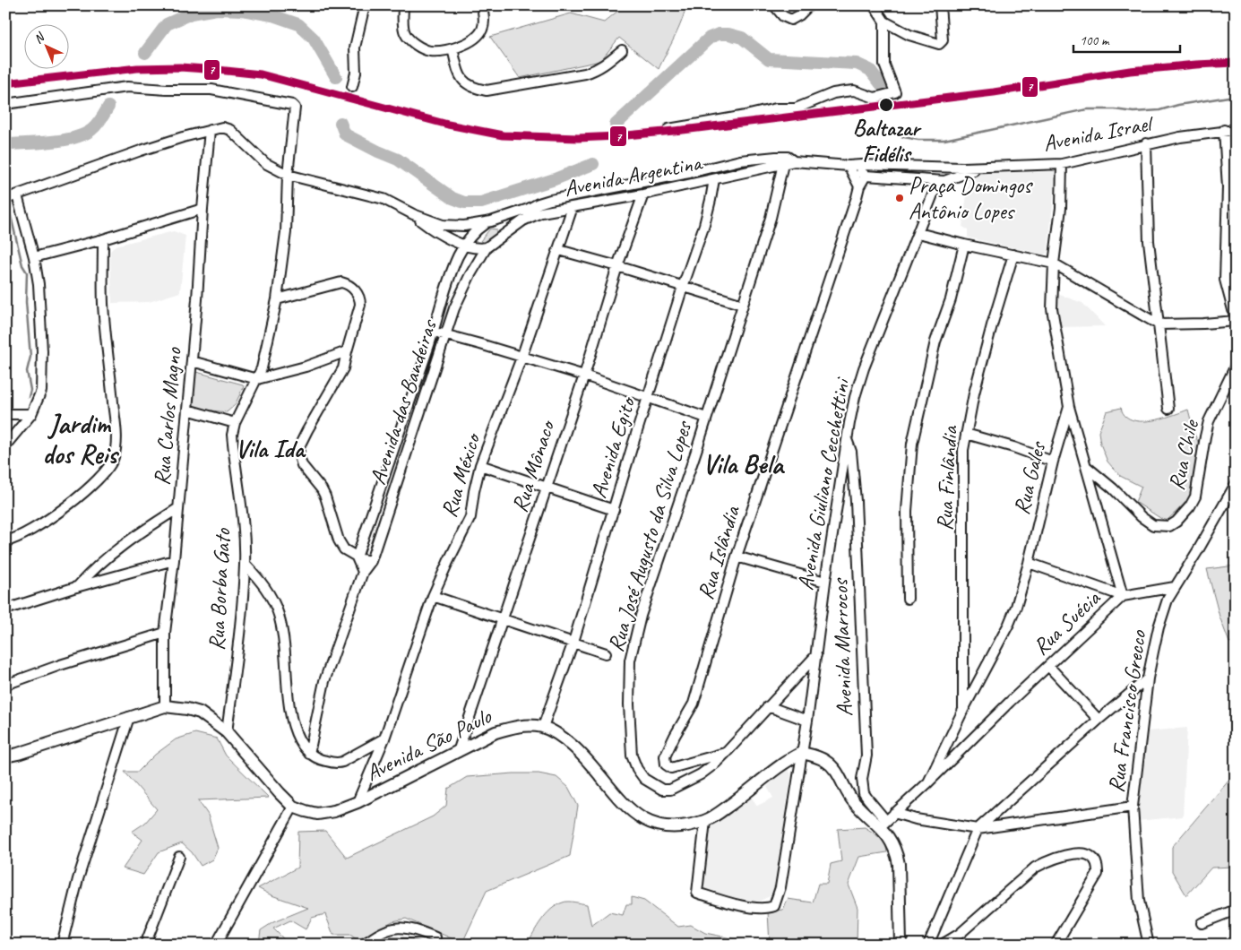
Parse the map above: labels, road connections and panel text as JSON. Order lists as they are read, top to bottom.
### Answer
{
  "streets": {
    "main road": ["Avenida São Paulo"],
    "street": [
      "Avenida Israel",
      "Avenida Argentina",
      "Avenida das Bandeiras",
      "Rua Carlos Magno",
      "Avenida Egito",
      "Rua Chile",
      "Rua Mônaco",
      "Rua México",
      "Rua Finlândia",
      "Rua Gales",
      "Avenida Giuliano Cecchettini",
      "Rua José Augusto da Silva Lopes",
      "Rua Islândia",
      "Rua Borba Gato",
      "Rua Suécia",
      "Avenida Marrocos",
      "Rua Francisco Grecco"
    ]
  },
  "crossings": [
    ["Avenida Israel", "Avenida Argentina"],
    ["Avenida Israel", "Rua Gales"],
    ["Avenida Argentina", "Avenida das Bandeiras"],
    ["Avenida Argentina", "Avenida Egito"],
    ["Avenida Argentina", "Rua Mônaco"],
    ["Avenida Argentina", "Rua México"],
    ["Avenida Argentina", "Rua José Augusto da Silva Lopes"],
    ["Rua Carlos Magno", "Avenida São Paulo"],
    ["Avenida Egito", "Avenida São Paulo"],
    ["Rua Chile", "Rua Suécia"],
    ["Rua Mônaco", "Avenida São Paulo"],
    ["Rua México", "Avenida São Paulo"],
    ["Rua Finlândia", "Rua Gales"],
    ["Rua Gales", "Rua Suécia"],
    ["Avenida Giuliano Cecchettini", "Rua José Augusto da Silva Lopes"],
    ["Avenida Giuliano Cecchettini", "Avenida Marrocos"],
    ["Avenida Giuliano Cecchettini", "Avenida São Paulo"],
    ["Rua José Augusto da Silva Lopes", "Rua Islândia"],
    ["Rua Borba Gato", "Avenida São Paulo"],
    ["Rua Suécia", "Avenida Marrocos"]
  ],
  "districts": ["Jardim dos Reis", "Vila Ida", "Vila Bela"],
  "places": ["Baltazar Fidélis", "Praça Domingos Antônio Lopes"],
  "lines": ["transit line 7"],
  "scale_bar": "100 m",
  "north": "top left"
}
